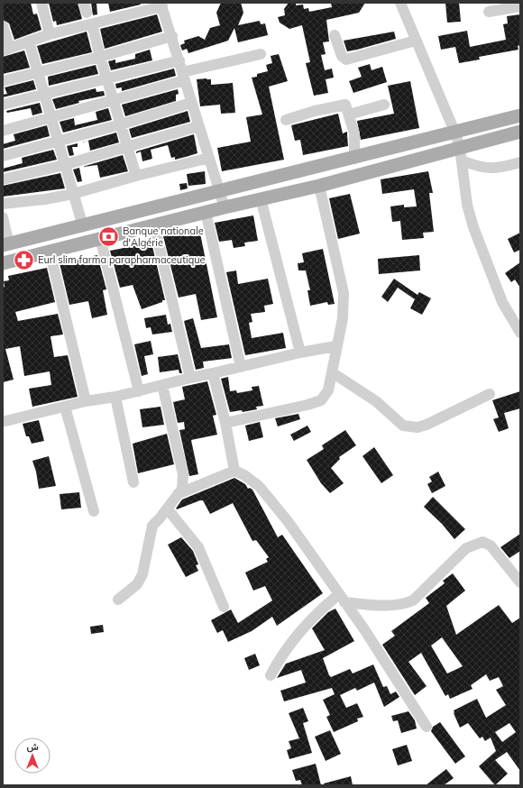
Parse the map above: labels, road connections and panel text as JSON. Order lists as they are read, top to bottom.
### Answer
{
  "places": {
    "bank": ["Banque nationale d'Algérie"],
    "pharmacy": ["Eurl slim farma parapharmaceutique"]
  },
  "north": "top"
}
